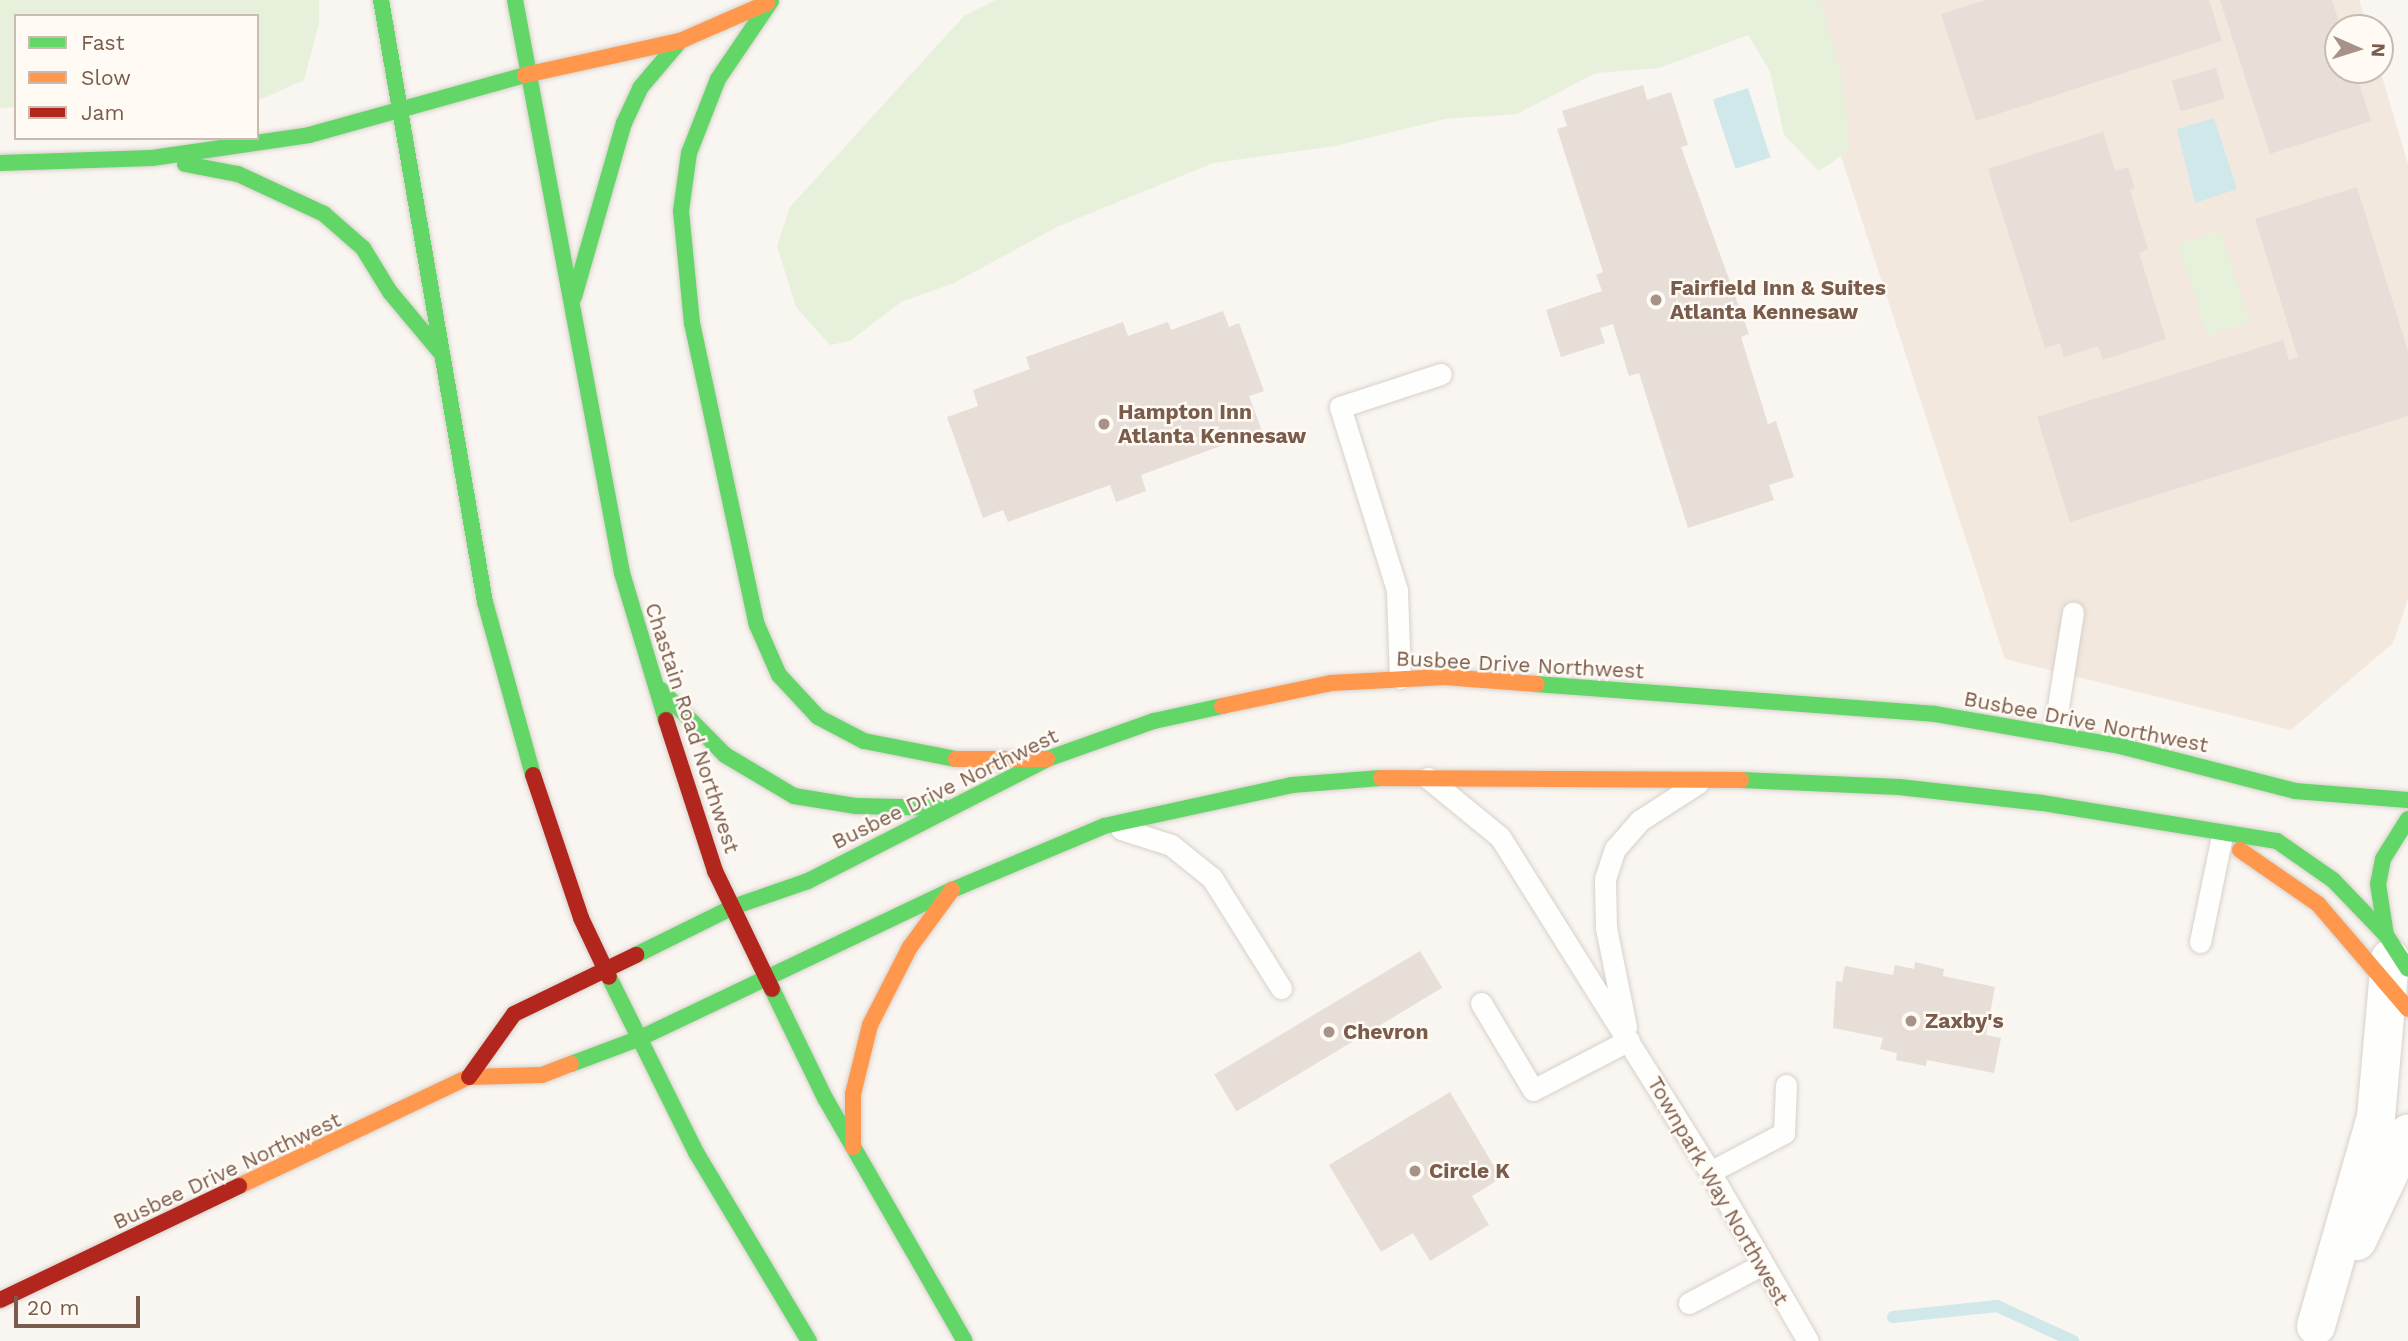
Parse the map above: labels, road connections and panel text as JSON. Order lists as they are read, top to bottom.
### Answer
{
  "streets": {
    "main road": ["Busbee Drive Northwest", "Chastain Road Northwest"],
    "lane": ["Townpark Way Northwest"]
  },
  "crossings": [
    ["Busbee Drive Northwest", "Chastain Road Northwest"],
    ["Busbee Drive Northwest", "Townpark Way Northwest"]
  ],
  "places": [
    "Fairfield Inn & Suites Atlanta Kennesaw",
    "Hampton Inn Atlanta Kennesaw",
    "Zaxby's",
    "Chevron",
    "Circle K"
  ],
  "legend": ["Fast", "Slow", "Jam"],
  "scale_bar": "20 m",
  "north": "right"
}
